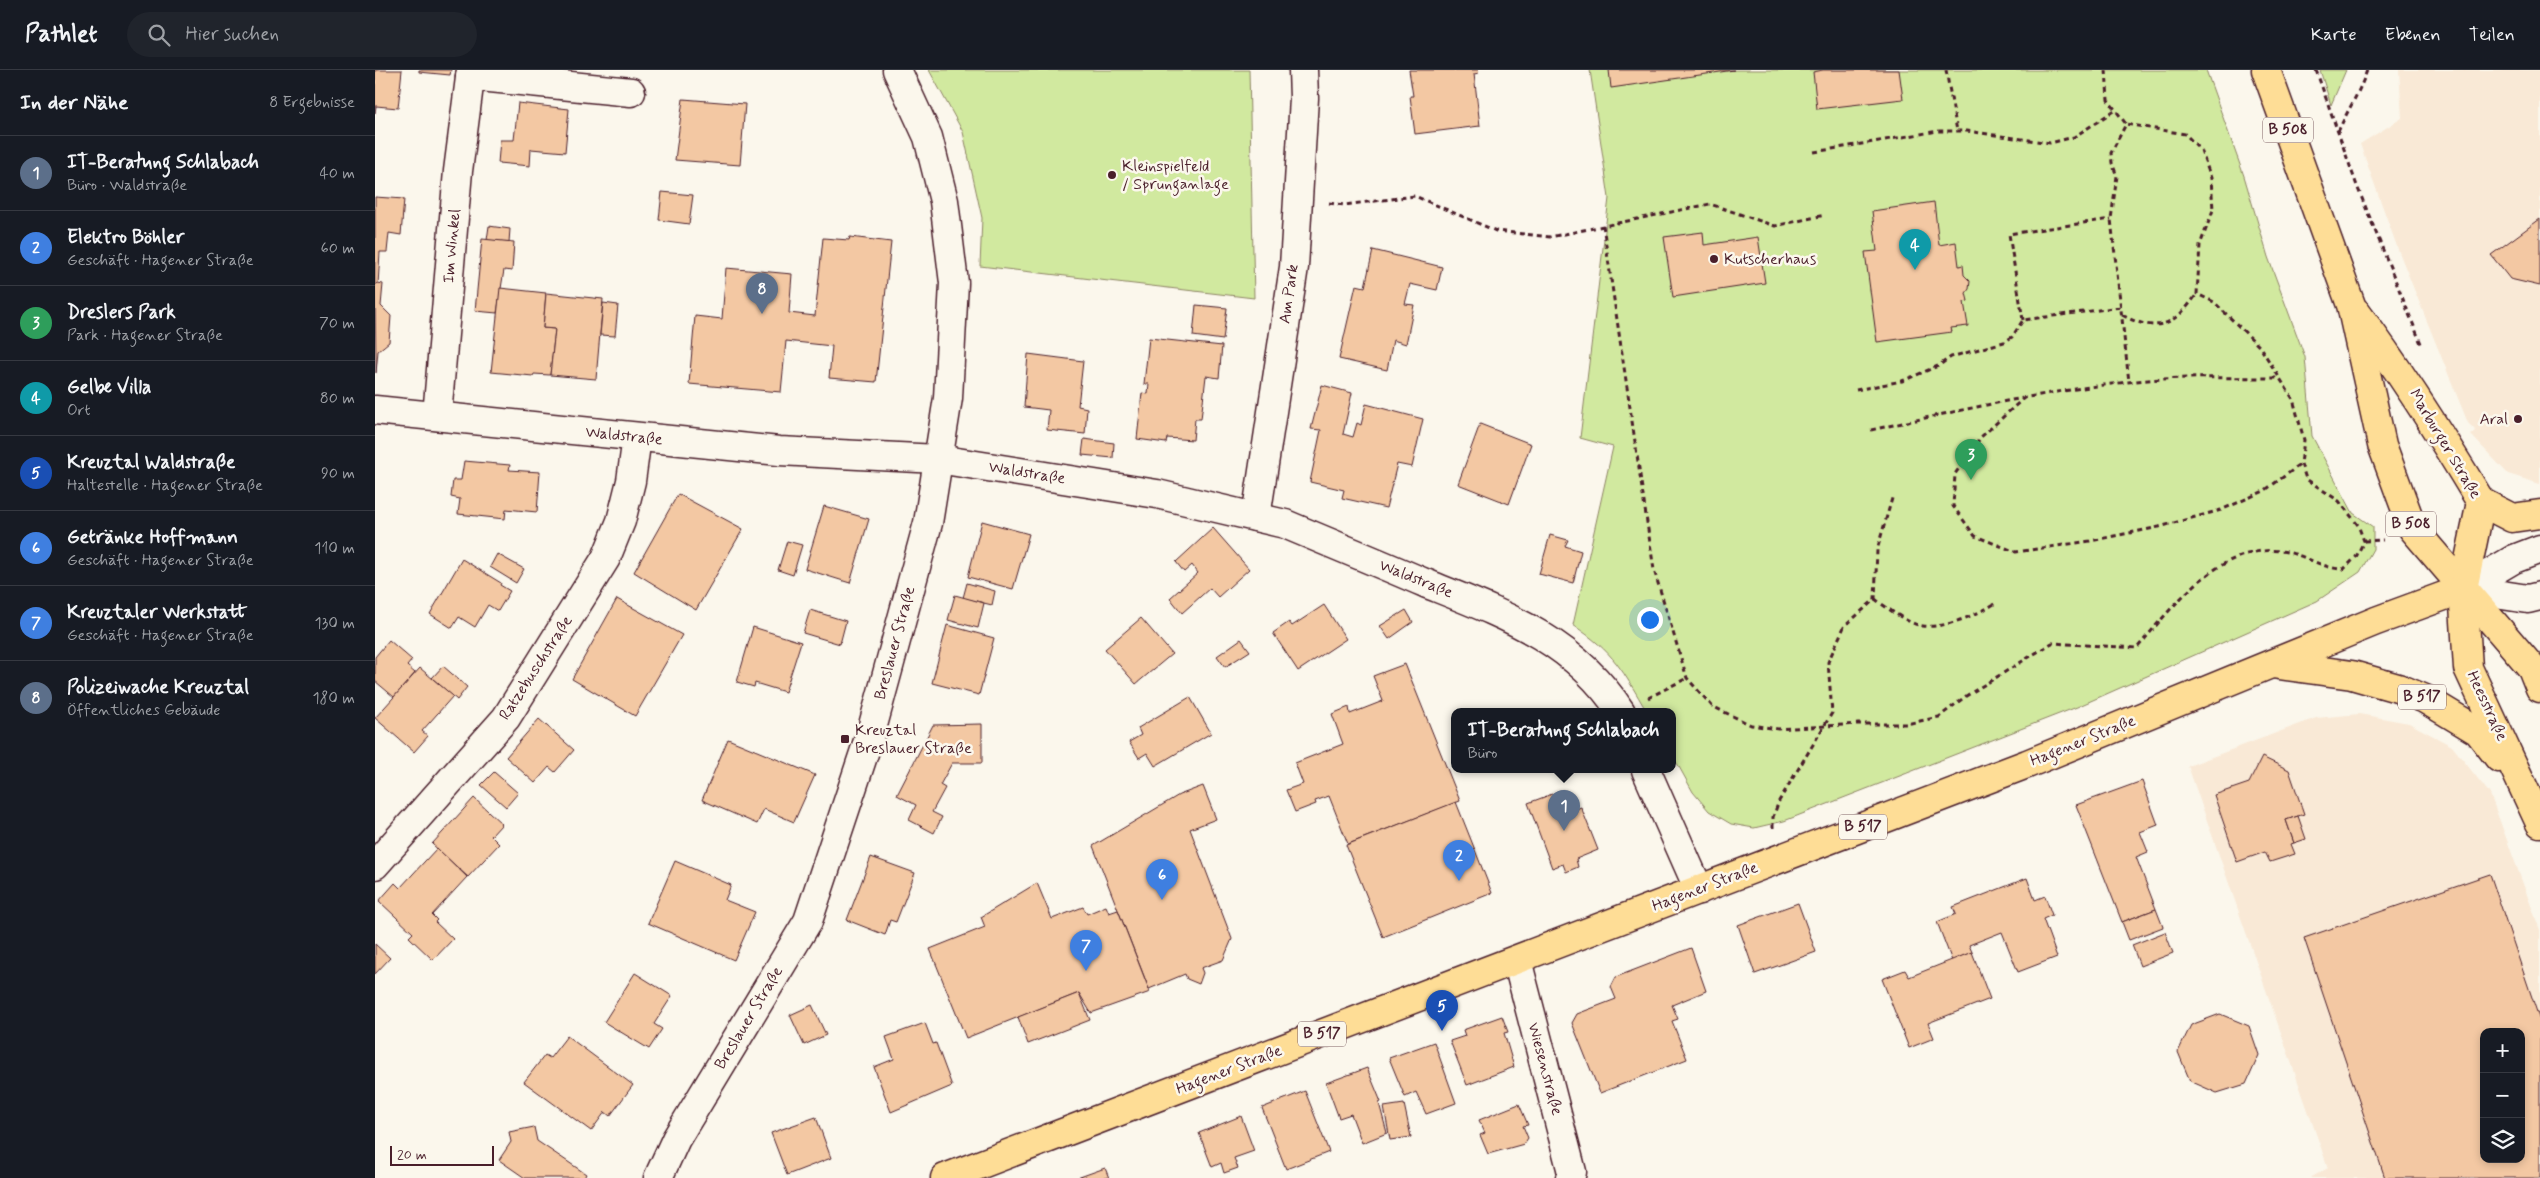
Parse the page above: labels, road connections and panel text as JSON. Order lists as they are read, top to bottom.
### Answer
{
  "streets": {
    "main road": [
      "B 508",
      "Marburger Straße",
      "B 517",
      "Heesstraße",
      "Hagener Straße"
    ],
    "street": [
      "Im Winkel",
      "Am Park",
      "Waldstraße",
      "Breslauer Straße",
      "Ratzebuschstraße",
      "Wiesenstraße"
    ]
  },
  "crossings": [
    ["Im Winkel", "Waldstraße"],
    ["Am Park", "Waldstraße"],
    ["Waldstraße", "Breslauer Straße"],
    ["Waldstraße", "Ratzebuschstraße"],
    ["Marburger Straße", "Heesstraße"],
    ["Marburger Straße", "Hagener Straße"],
    ["B 517", "Heesstraße"],
    ["B 517", "Hagener Straße"],
    ["Heesstraße", "Hagener Straße"],
    ["Hagener Straße", "Wiesenstraße"]
  ],
  "places": {
    "other": ["Kleinspielfeld / Sprunganlage", "Kutscherhaus", "Aral"],
    "transit": ["Kreuztal Breslauer Straße"]
  },
  "scale_bar": "20 m",
  "page": {
    "header": "Pathlet",
    "search": "Hier suchen",
    "nav": ["Karte", "Ebenen", "Teilen"],
    "heading": ["In der Nähe", "8 Ergebnisse"],
    "list": [
      {
        "mark": "1",
        "name": "IT-Beratung Schlabach",
        "note": "Büro · Waldstraße",
        "value": "40 m"
      },
      {
        "mark": "2",
        "name": "Elektro Böhler",
        "note": "Geschäft · Hagener Straße",
        "value": "60 m"
      },
      {
        "mark": "3",
        "name": "Dreslers Park",
        "note": "Park · Hagener Straße",
        "value": "70 m"
      },
      {
        "mark": "4",
        "name": "Gelbe Villa",
        "note": "Ort",
        "value": "80 m"
      },
      {
        "mark": "5",
        "name": "Kreuztal Waldstraße",
        "note": "Haltestelle · Hagener Straße",
        "value": "90 m"
      },
      {
        "mark": "6",
        "name": "Getränke Hoffmann",
        "note": "Geschäft · Hagener Straße",
        "value": "110 m"
      },
      {
        "mark": "7",
        "name": "Kreuztaler Werkstatt",
        "note": "Geschäft · Hagener Straße",
        "value": "130 m"
      },
      {
        "mark": "8",
        "name": "Polizeiwache Kreuztal",
        "note": "Öffentliches Gebäude",
        "value": "180 m"
      }
    ],
    "pins": [
      "4",
      "8",
      "3",
      "1",
      "2",
      "6",
      "7",
      "5"
    ],
    "popup": ["IT-Beratung Schlabach", "Büro"],
    "map_buttons": ["+", "−"],
    "scale": "20 m"
  }
}
